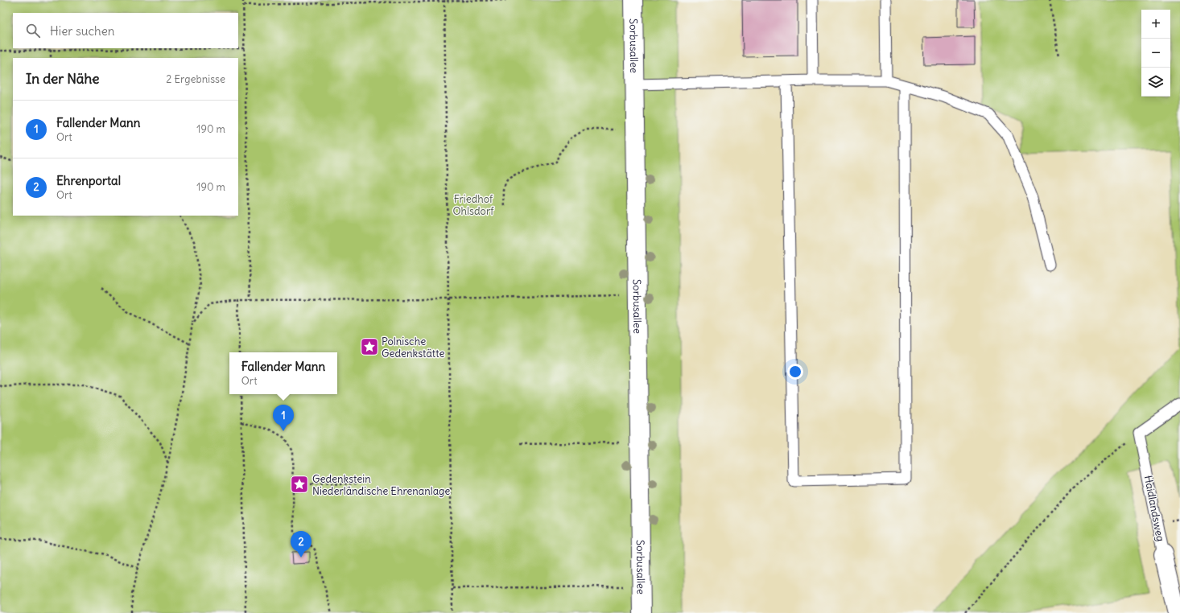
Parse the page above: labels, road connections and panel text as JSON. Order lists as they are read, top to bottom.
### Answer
{
  "streets": {
    "street": ["Sorbusallee", "Haidlandsweg"]
  },
  "parks": ["Friedhof Ohlsdorf"],
  "places": {
    "place": ["Polnische Gedenkstätte", "Gedenkstein Niederländische Ehrenanlage"]
  },
  "page": {
    "map_buttons": ["+", "−"],
    "search": "Hier suchen",
    "heading": ["In der Nähe", "2 Ergebnisse"],
    "list": [
      {
        "mark": "1",
        "name": "Fallender Mann",
        "note": "Ort",
        "value": "190 m"
      },
      {
        "mark": "2",
        "name": "Ehrenportal",
        "note": "Ort",
        "value": "190 m"
      }
    ],
    "popup": ["Fallender Mann", "Ort"],
    "pins": ["1", "2"]
  }
}
